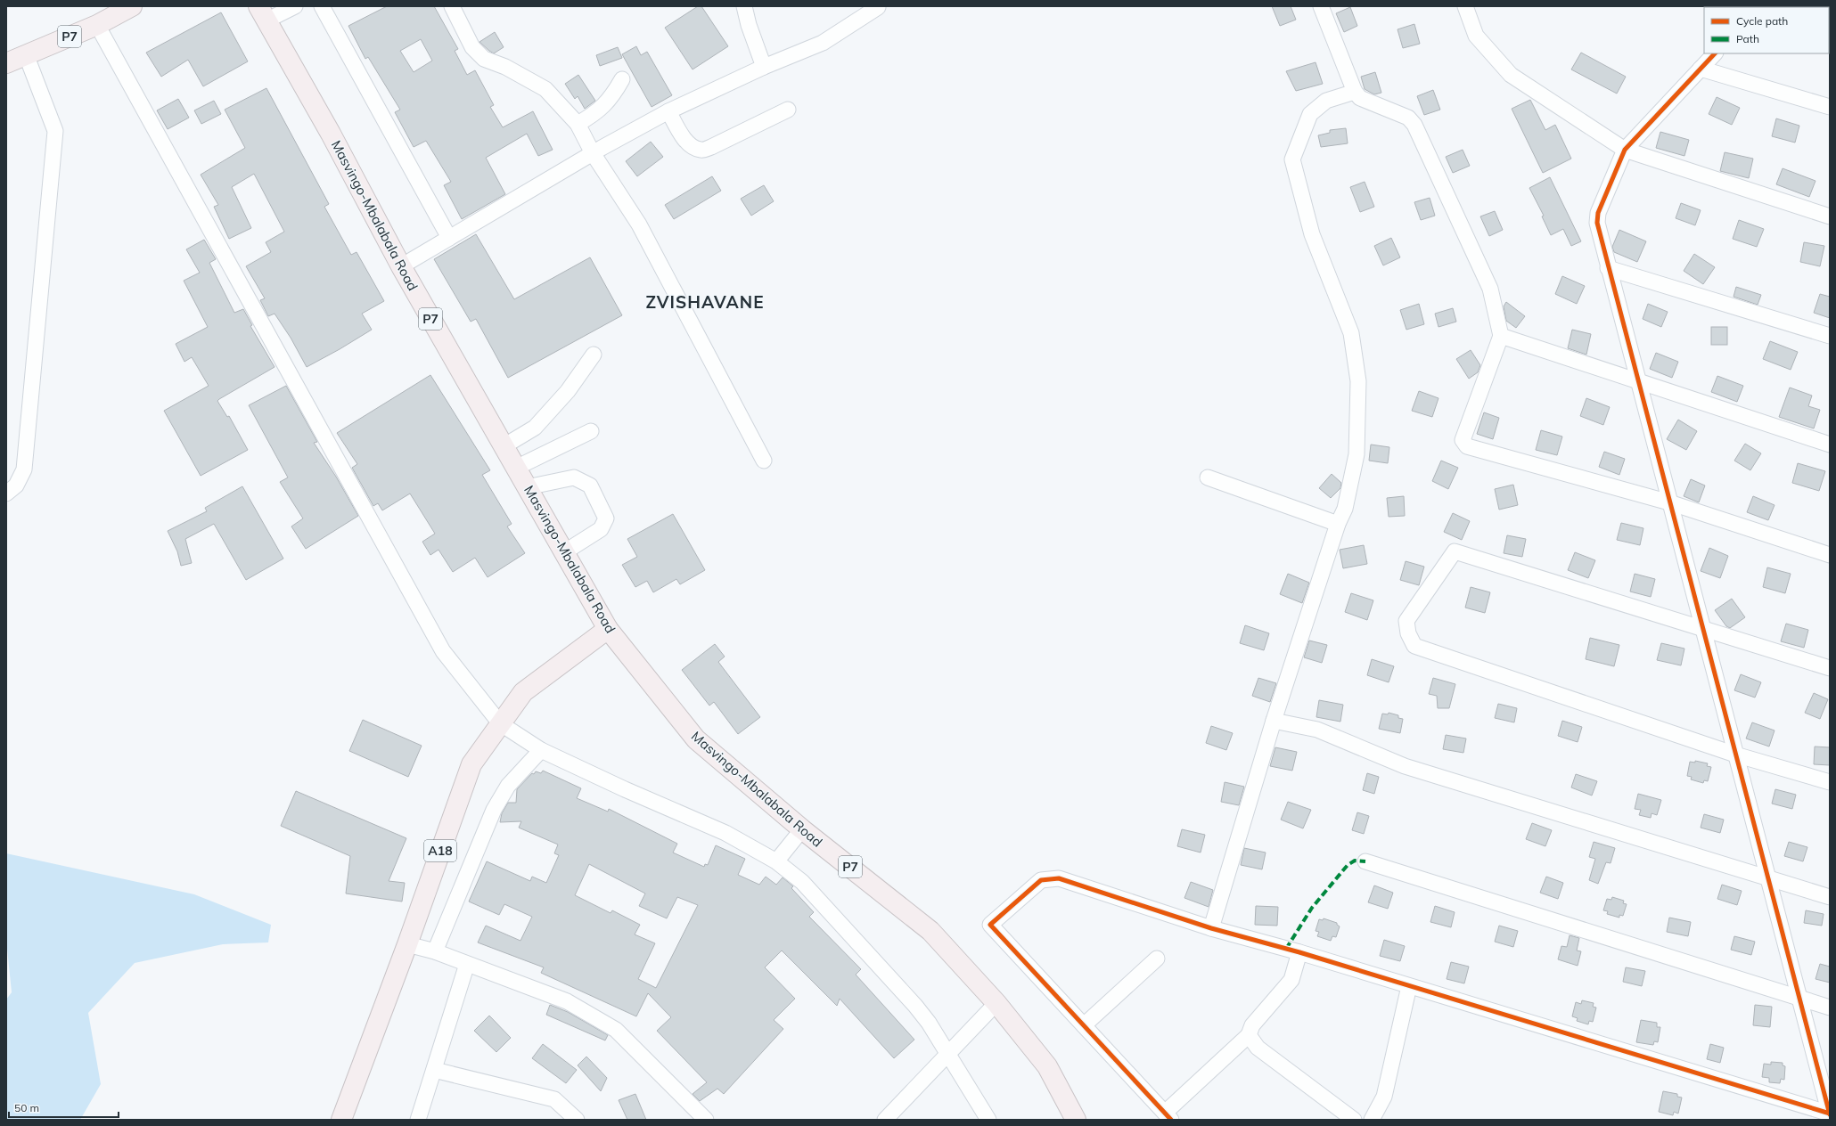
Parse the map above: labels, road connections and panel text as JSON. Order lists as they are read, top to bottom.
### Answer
{
  "streets": {
    "highway": ["P7", "Masvingo-Mbalabala Road", "A18"]
  },
  "crossings": [
    ["Masvingo-Mbalabala Road", "A18"]
  ],
  "districts": ["ZVISHAVANE"],
  "legend": ["Cycle path", "Path"],
  "scale_bar": "50 m"
}
